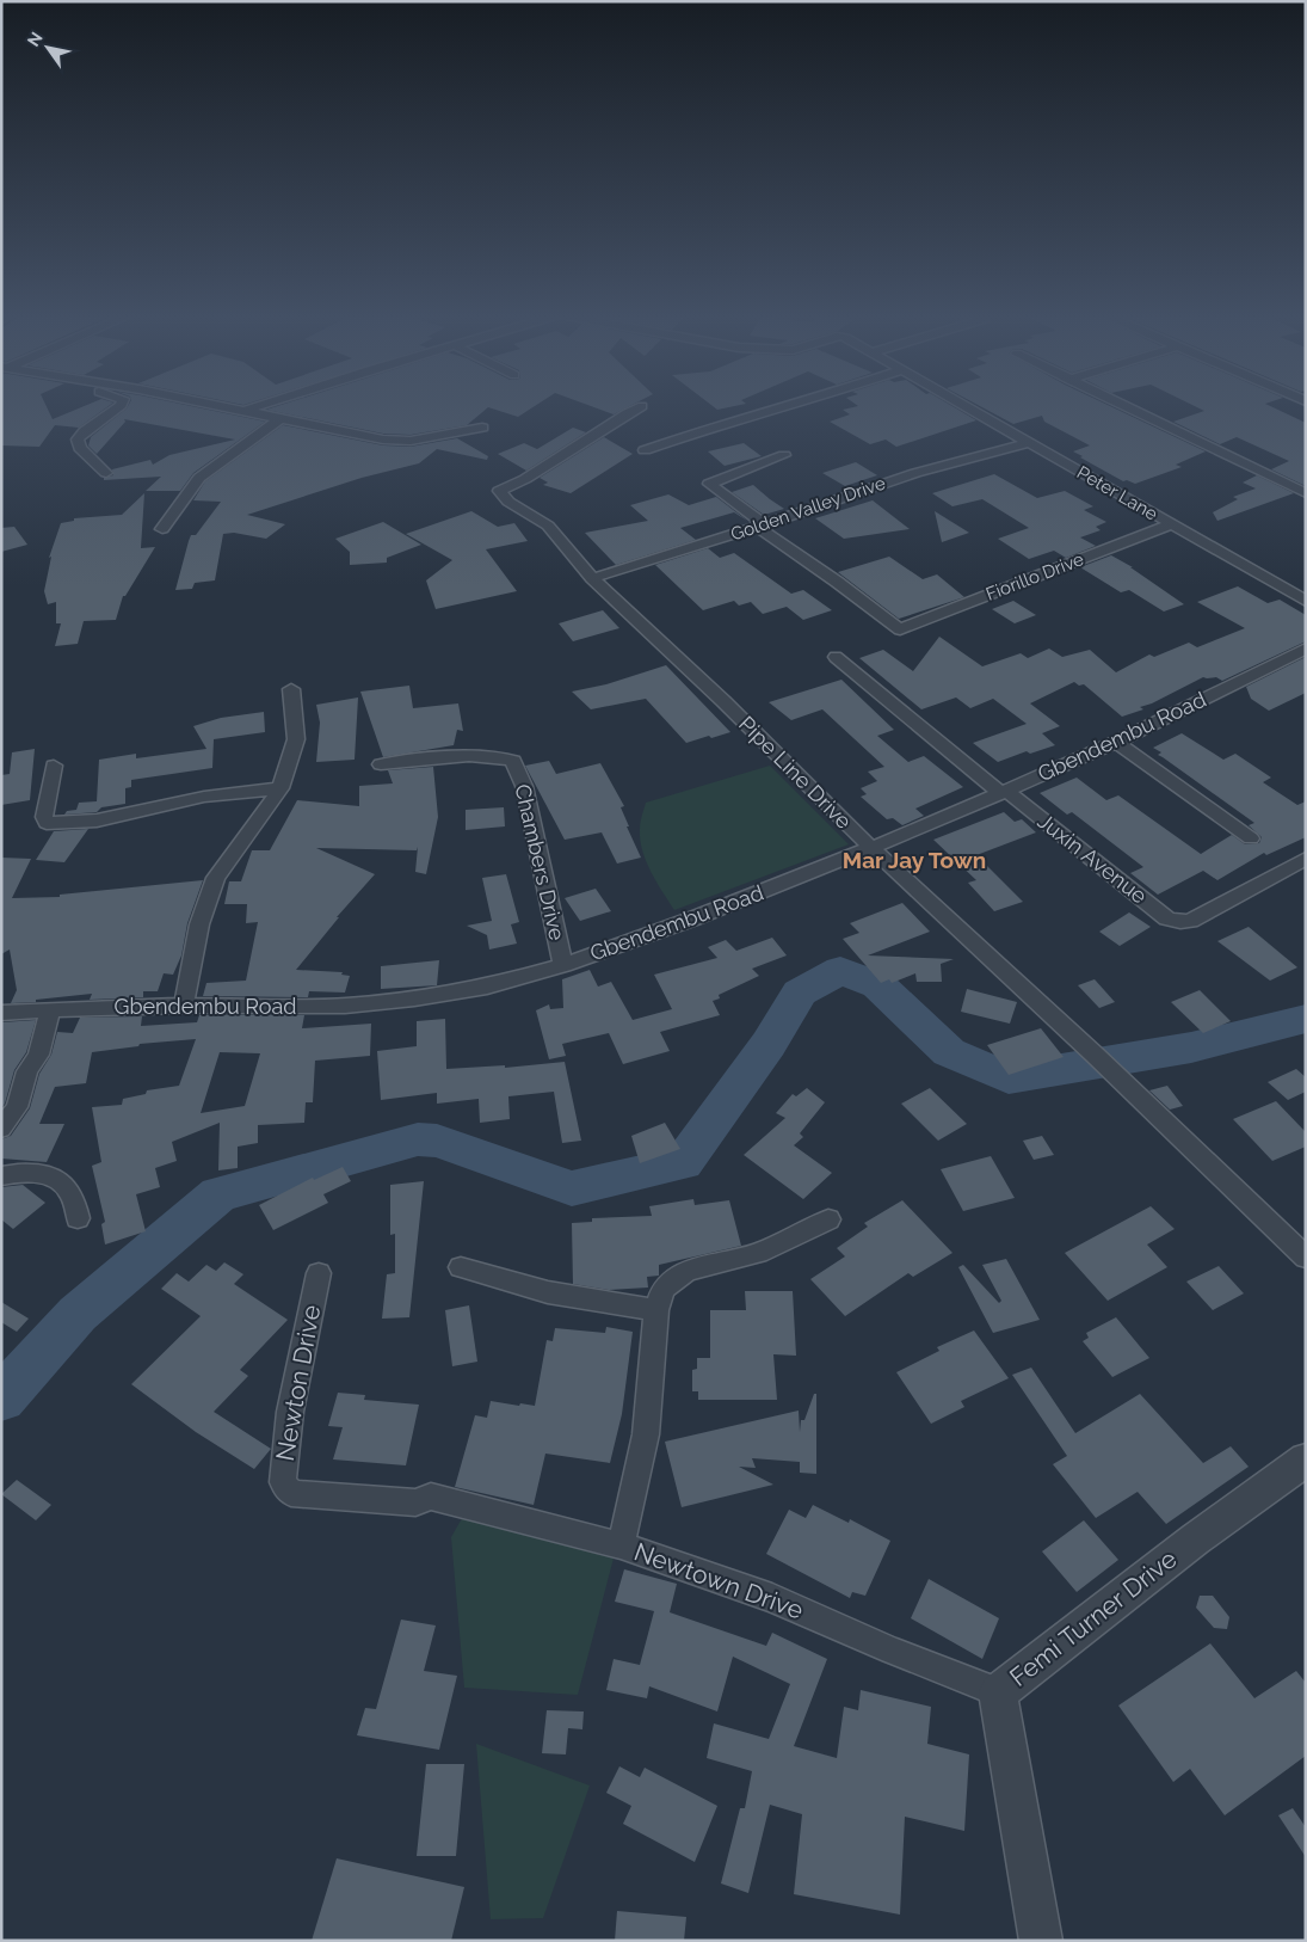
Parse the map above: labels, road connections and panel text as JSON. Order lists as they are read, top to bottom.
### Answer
{
  "streets": {
    "street": [
      "Peter Lane",
      "Golden Valley Drive",
      "Fiorillo Drive",
      "Gbendembu Road",
      "Pipe Line Drive",
      "Juxin Avenue",
      "Chambers Drive",
      "Newton Drive",
      "Newtown Drive",
      "Femi Turner Drive"
    ]
  },
  "crossings": [
    ["Peter Lane", "Golden Valley Drive"],
    ["Peter Lane", "Fiorillo Drive"],
    ["Golden Valley Drive", "Fiorillo Drive"],
    ["Golden Valley Drive", "Pipe Line Drive"],
    ["Gbendembu Road", "Pipe Line Drive"],
    ["Gbendembu Road", "Juxin Avenue"],
    ["Gbendembu Road", "Chambers Drive"],
    ["Newton Drive", "Newtown Drive"],
    ["Newtown Drive", "Femi Turner Drive"]
  ],
  "districts": ["Mar Jay Town"],
  "north": "top left"
}
